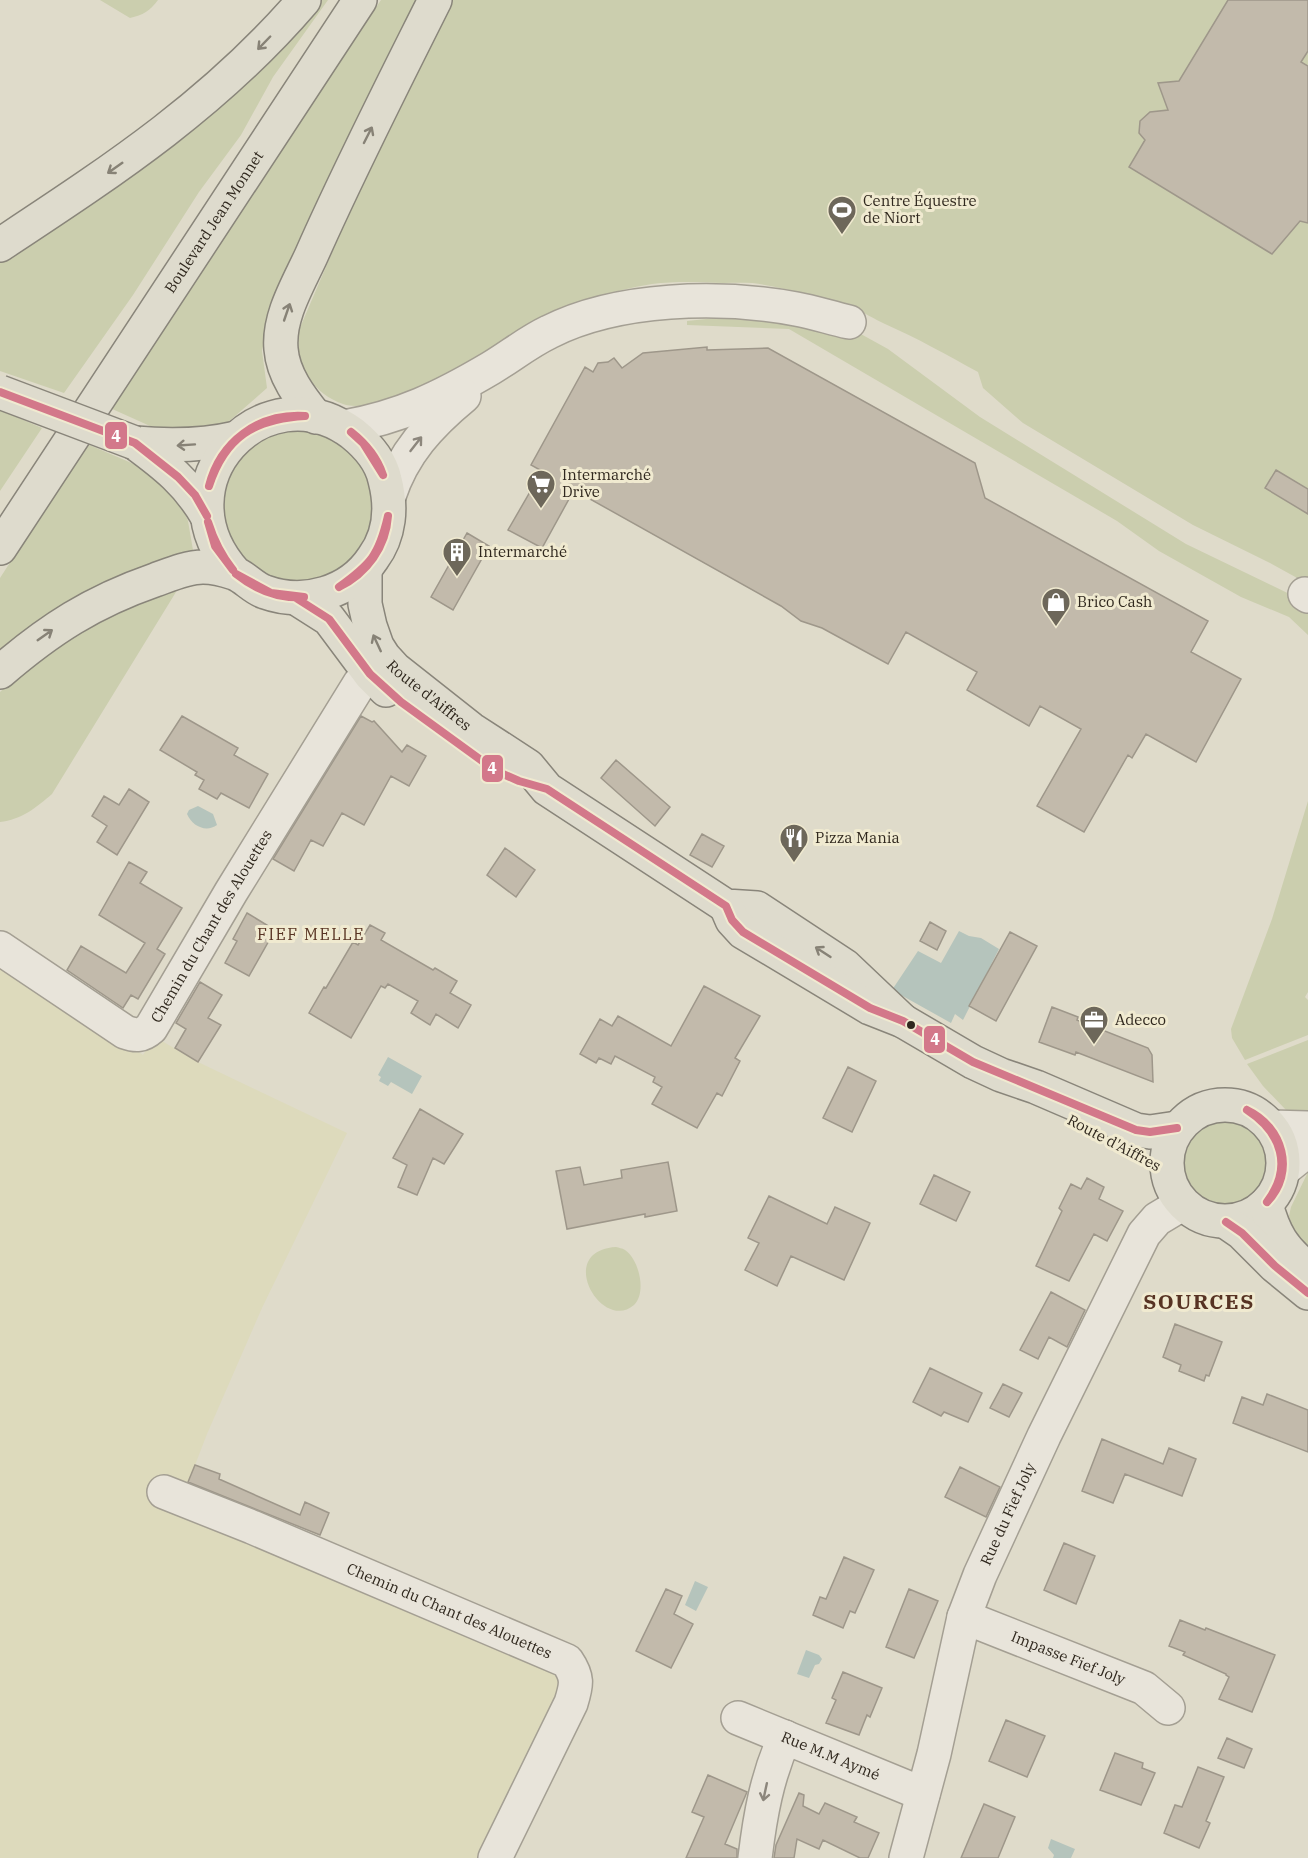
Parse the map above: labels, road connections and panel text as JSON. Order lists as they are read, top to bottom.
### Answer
{
  "streets": {
    "main road": ["Boulevard Jean Monnet", "Route d'Aiffres"],
    "street": [
      "Chemin du Chant des Alouettes",
      "Rue du Fief Joly",
      "Impasse Fief Joly",
      "Rue M.M Aymé"
    ]
  },
  "crossings": [
    ["Route d'Aiffres", "Chemin du Chant des Alouettes"],
    ["Route d'Aiffres", "Rue du Fief Joly"],
    ["Rue du Fief Joly", "Impasse Fief Joly"],
    ["Rue du Fief Joly", "Rue M.M Aymé"]
  ],
  "districts": ["FIEF MELLE", "SOURCES"],
  "places": {
    "sports": ["Centre Équestre de Niort"],
    "supermarket": ["Intermarché Drive"],
    "building": ["Intermarché"],
    "shop": ["Brico Cash"],
    "restaurant": ["Pizza Mania"],
    "office": ["Adecco"]
  },
  "lines": ["transit line 4"]
}
